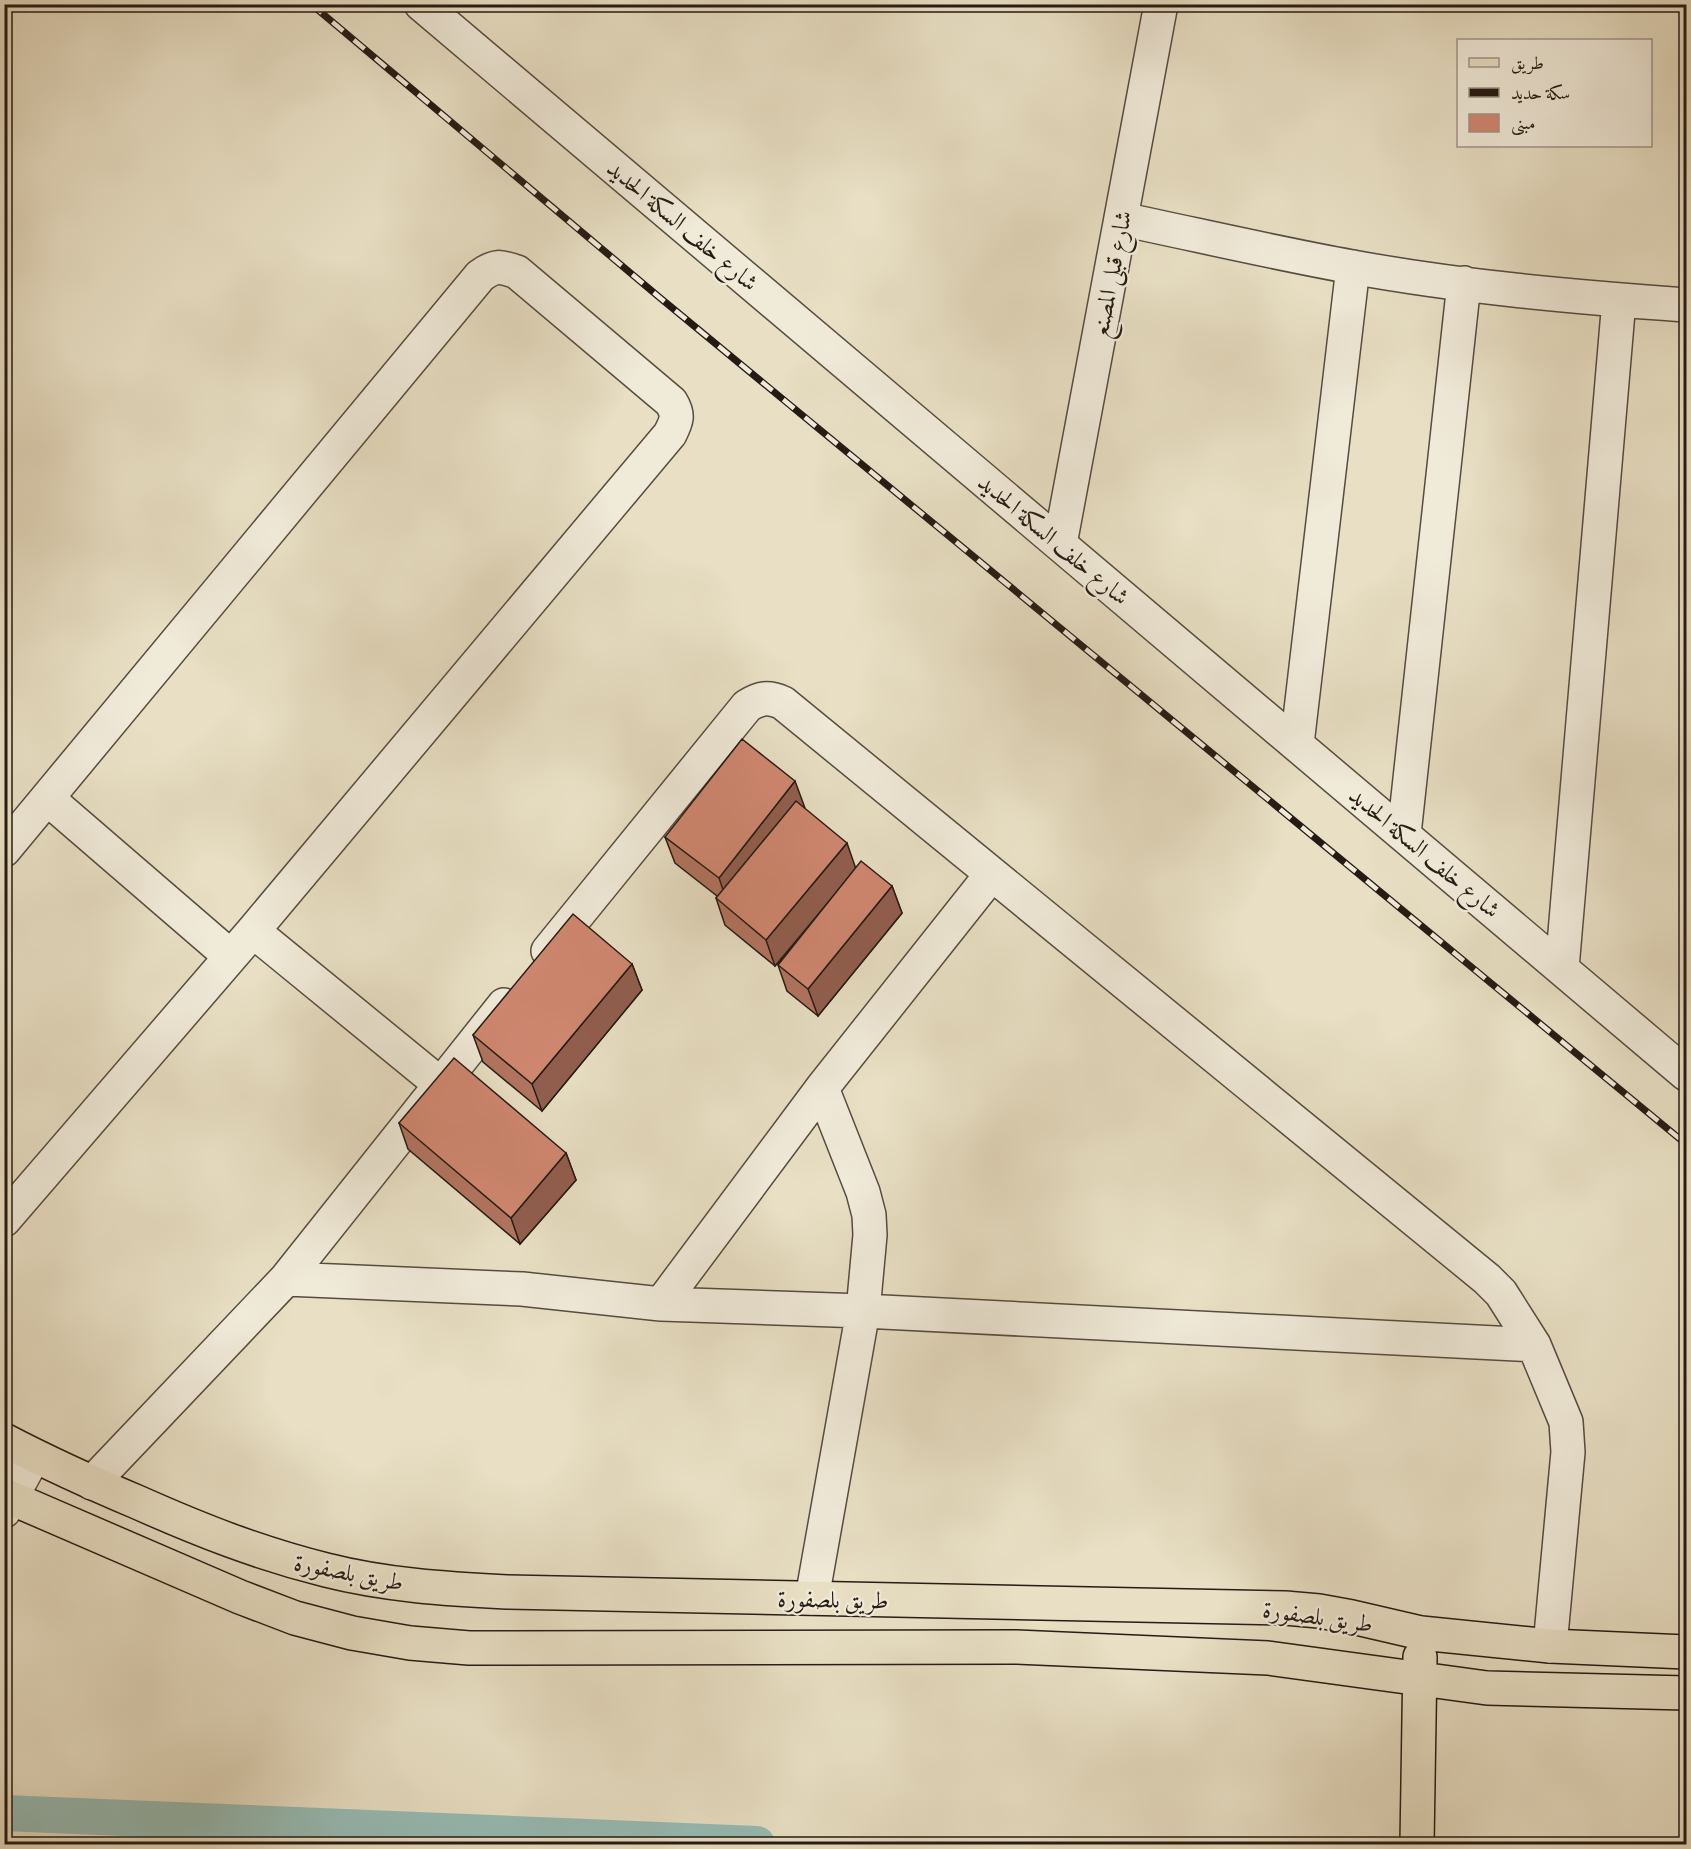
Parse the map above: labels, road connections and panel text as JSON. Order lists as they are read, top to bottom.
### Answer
{
  "streets": {
    "main road": ["طريق بلصفورة"],
    "street": ["شارع خلف السكة الحديد", "شارع قبلى المصنع"]
  },
  "crossings": [
    ["شارع خلف السكة الحديد", "شارع قبلى المصنع"]
  ],
  "legend": ["طريق", "سكة حديد", "مبنى"]
}
